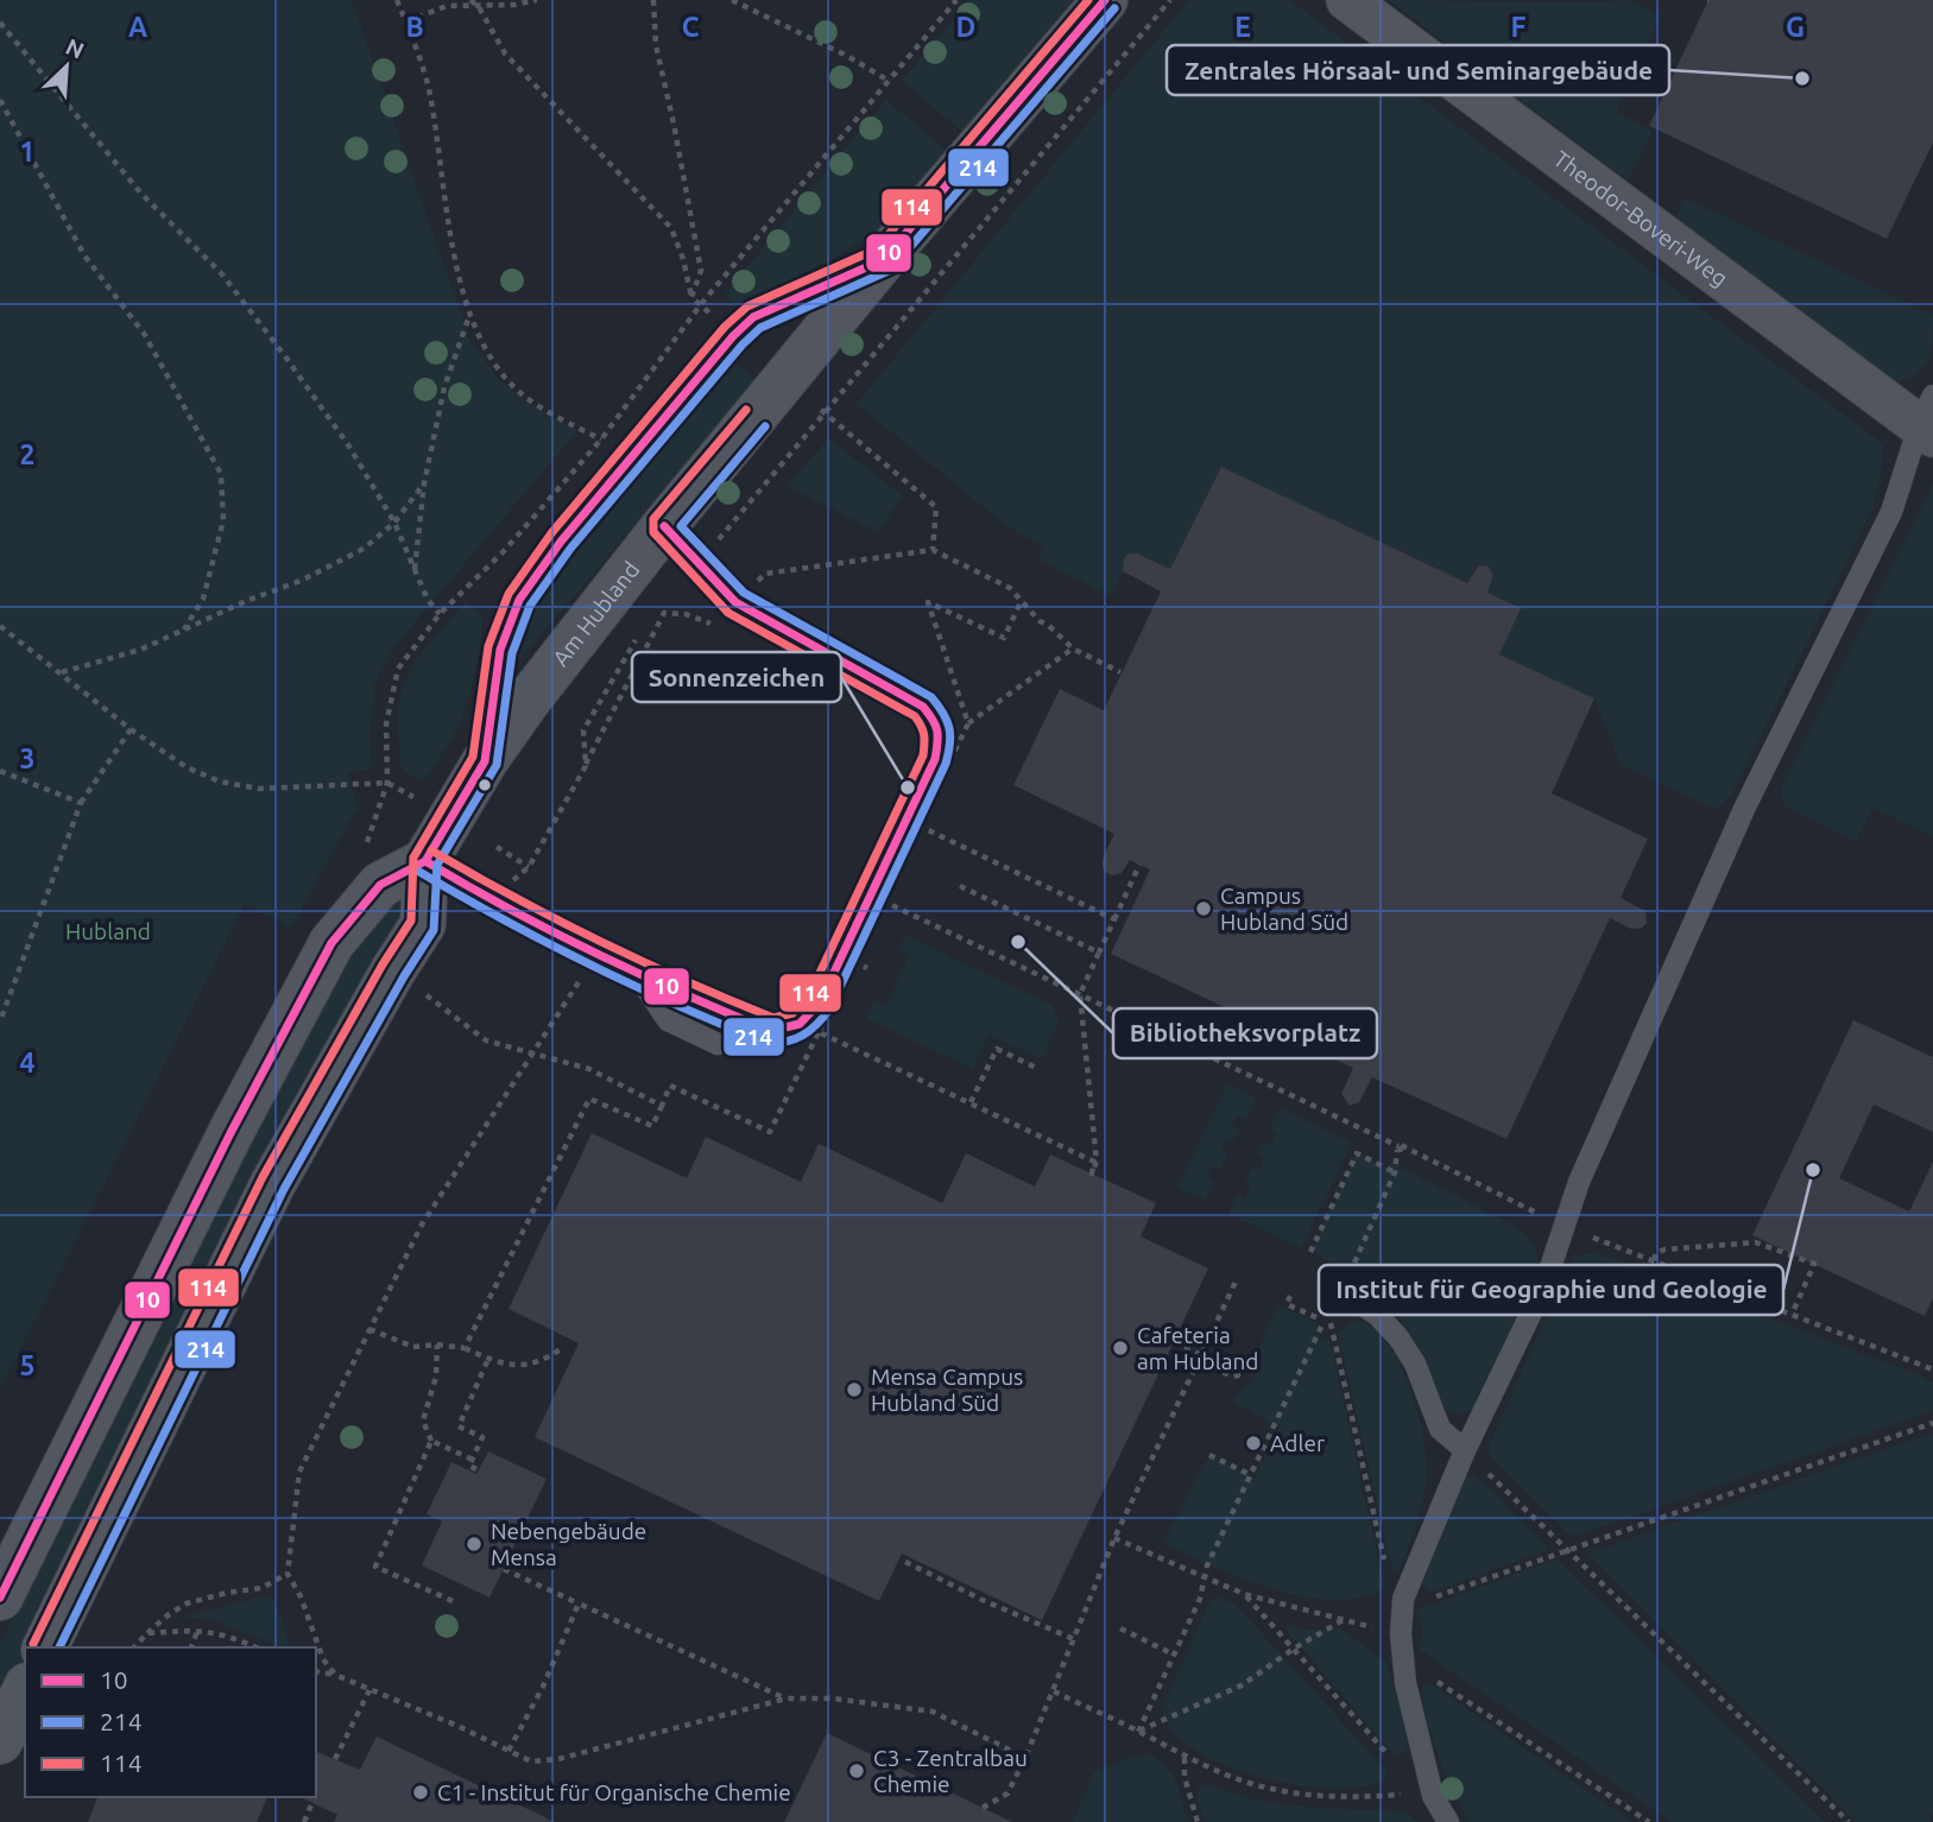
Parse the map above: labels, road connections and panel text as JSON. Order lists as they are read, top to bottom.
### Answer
{
  "streets": {
    "street": ["Theodor-Boveri-Weg", "Am Hubland"]
  },
  "parks": ["Hubland"],
  "places": [
    "Zentrales Hörsaal- und Seminargebäude",
    "Sonnenzeichen",
    "Campus Hubland Süd",
    "Bibliotheksvorplatz",
    "Institut für Geographie und Geologie",
    "Cafeteria am Hubland",
    "Mensa Campus Hubland Süd",
    "Adler",
    "Nebengebäude Mensa",
    "C3 - Zentralbau Chemie",
    "C1 - Institut für Organische Chemie"
  ],
  "lines": ["transit line 10", "transit line 114", "transit line 214"],
  "legend": ["10", "214", "114"],
  "north": "top right",
  "grid": {
    "columns": [
      "A",
      "B",
      "C",
      "D",
      "E",
      "F",
      "G"
    ],
    "rows": [
      "1",
      "2",
      "3",
      "4",
      "5"
    ]
  }
}
